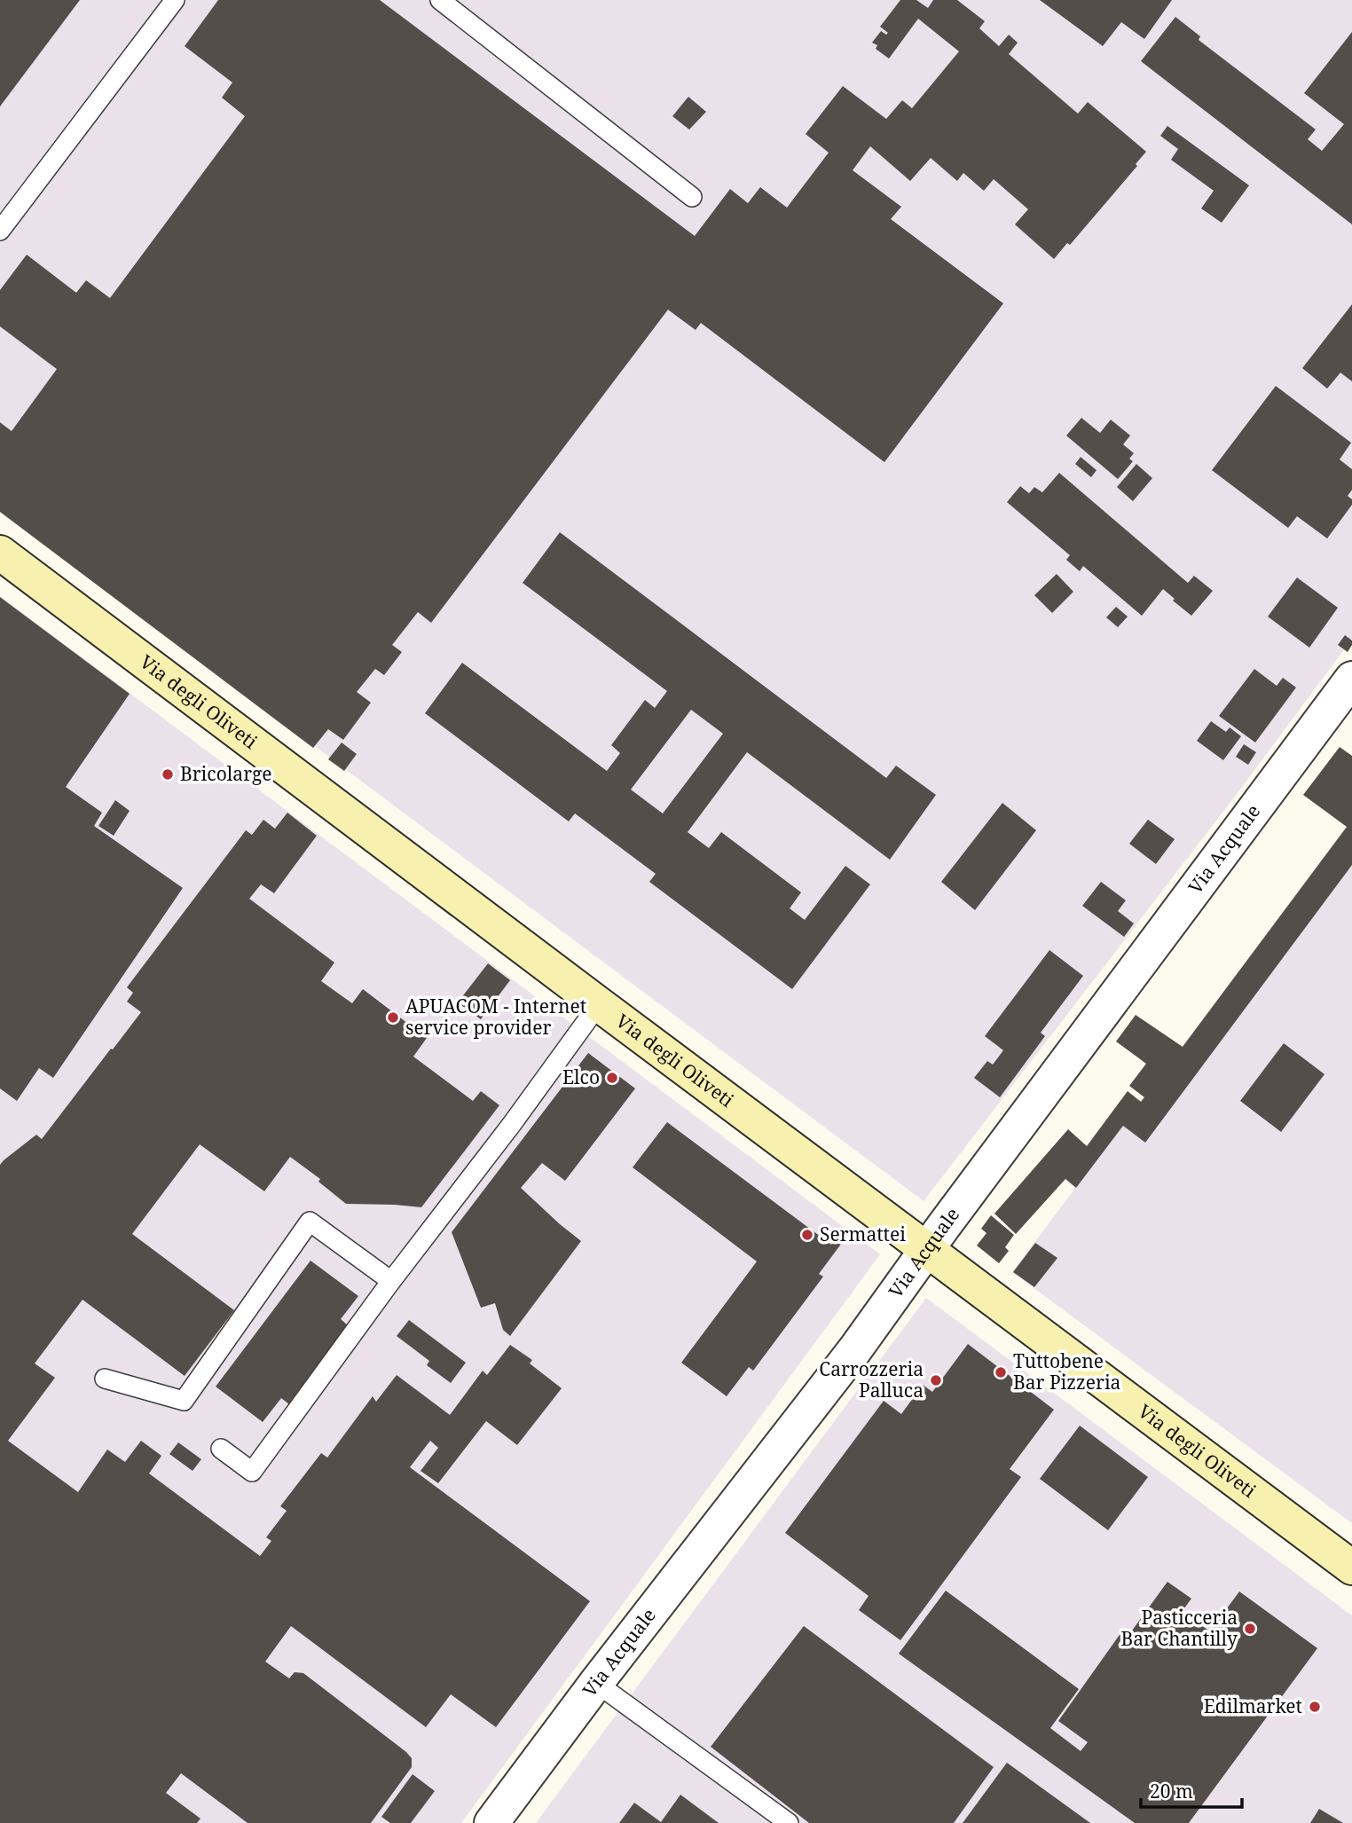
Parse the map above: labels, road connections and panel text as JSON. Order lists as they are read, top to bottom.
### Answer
{
  "streets": {
    "main road": ["Via degli Oliveti"],
    "street": ["Via Acquale"]
  },
  "crossings": [
    ["Via degli Oliveti", "Via Acquale"]
  ],
  "places": [
    "Bricolarge",
    "APUACOM - Internet service provider",
    "Elco",
    "Sermattei",
    "Tuttobene Bar Pizzeria",
    "Carrozzeria Palluca",
    "Pasticceria Bar Chantilly",
    "Edilmarket"
  ],
  "scale_bar": "20 m"
}
